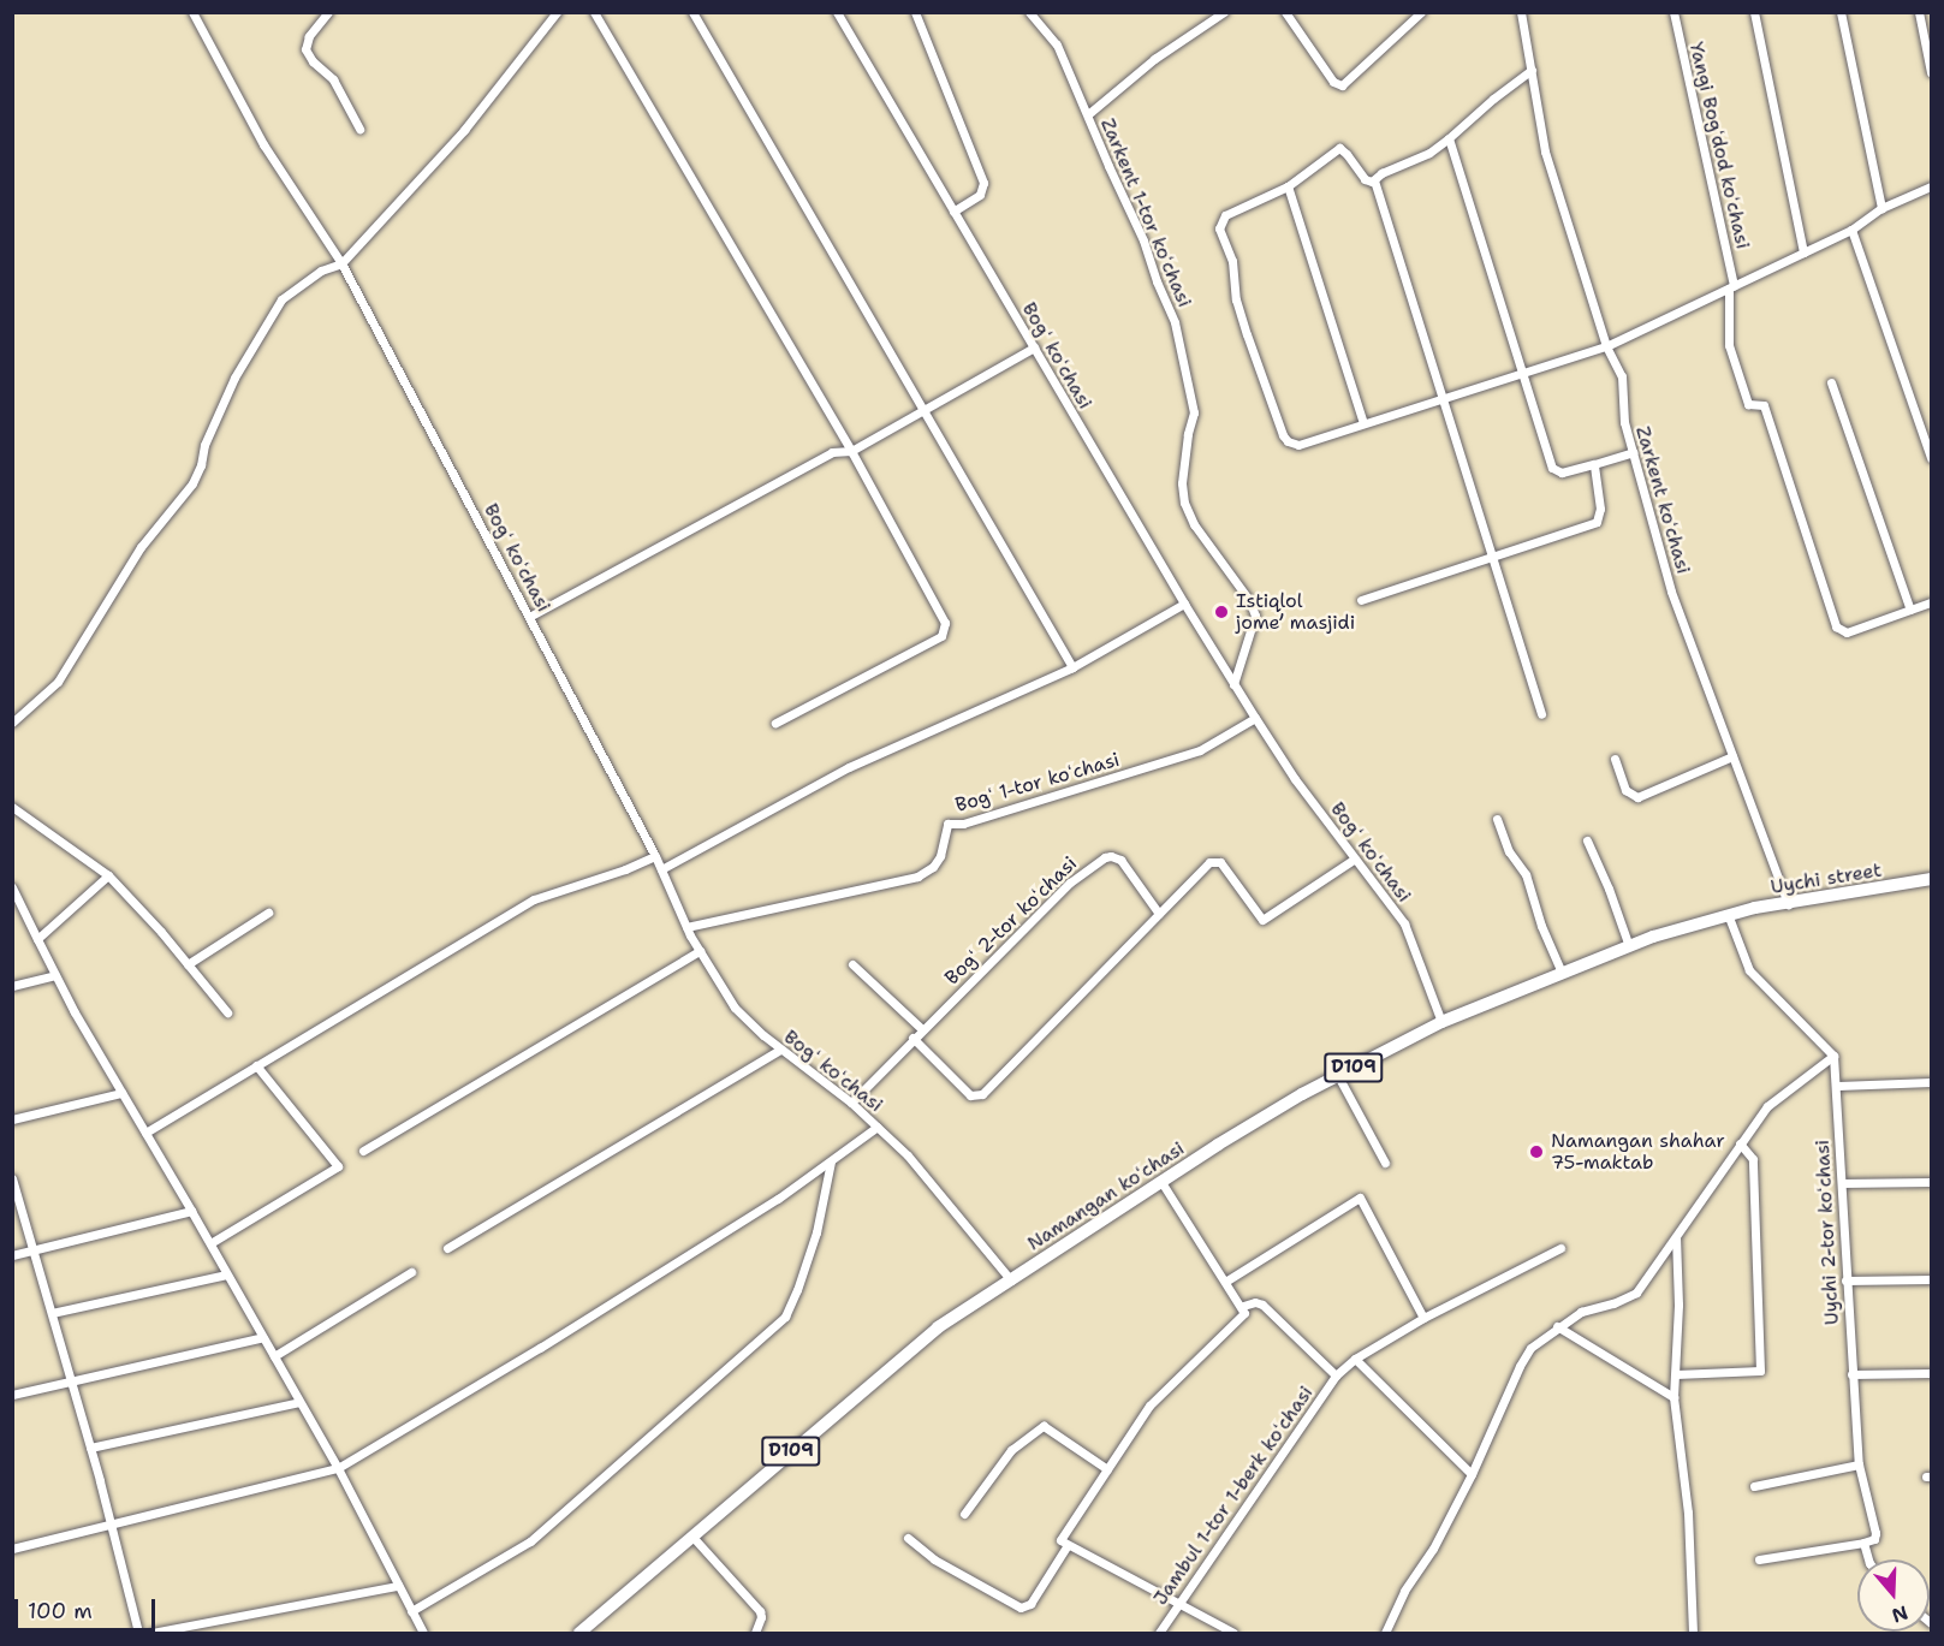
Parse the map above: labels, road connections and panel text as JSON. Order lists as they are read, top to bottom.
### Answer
{
  "streets": {
    "main road": ["Uychi street", "D109", "Namangan koʻchasi"],
    "street": [
      "Yangi Bogʻdod koʻchasi",
      "Zarkent 1-tor koʻchasi",
      "Bogʻ koʻchasi",
      "Zarkent koʻchasi",
      "Bogʻ 1-tor koʻchasi",
      "Bogʻ 2-tor koʻchasi",
      "Uychi 2-tor koʻchasi",
      "Jambul 1-tor 1-berk koʻchasi"
    ]
  },
  "crossings": [
    ["Zarkent 1-tor koʻchasi", "Bogʻ koʻchasi"],
    ["Bogʻ koʻchasi", "Bogʻ 1-tor koʻchasi"],
    ["Bogʻ koʻchasi", "Bogʻ 2-tor koʻchasi"],
    ["Bogʻ koʻchasi", "Namangan koʻchasi"],
    ["Zarkent koʻchasi", "Uychi street"],
    ["Uychi street", "Namangan koʻchasi"]
  ],
  "places": ["Istiqlol jome’ masjidi", "Namangan shahar 75-maktab"],
  "scale_bar": "100 m",
  "north": "bottom"
}
